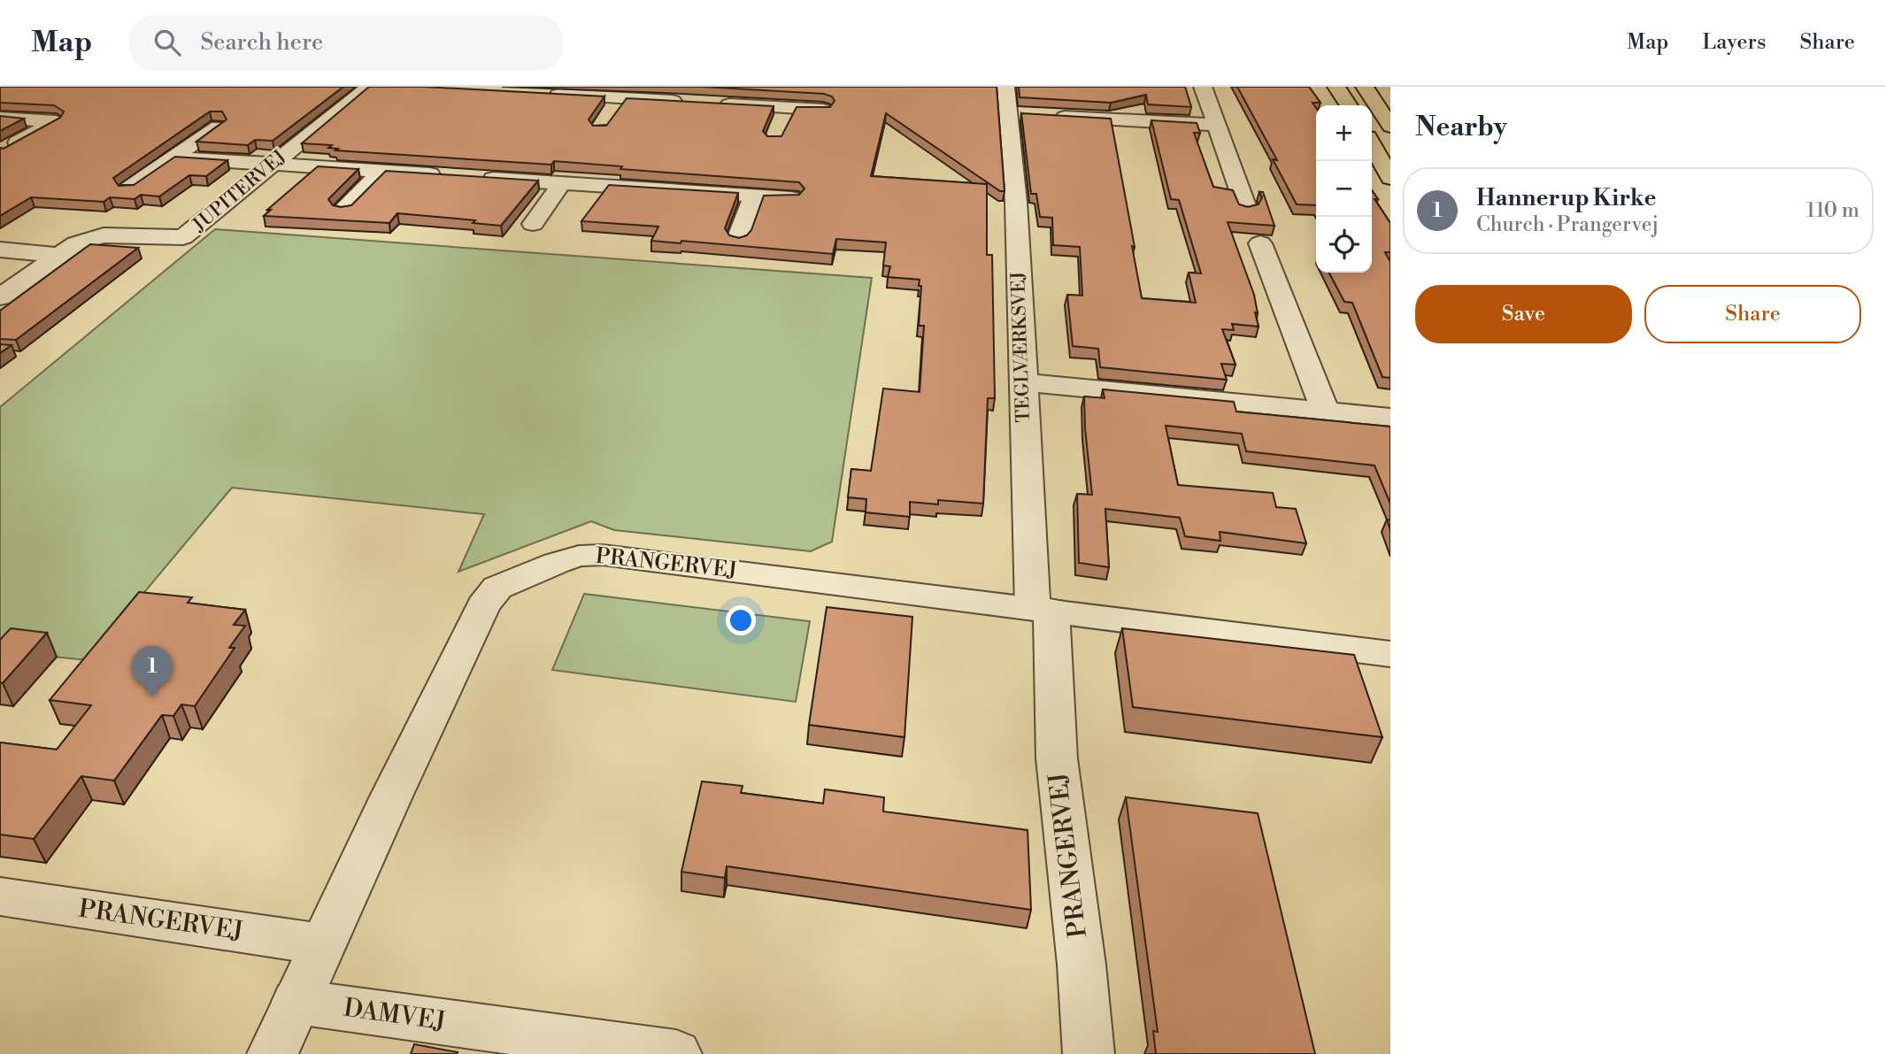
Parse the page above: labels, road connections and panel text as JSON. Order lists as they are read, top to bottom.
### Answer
{
  "streets": {
    "street": [
      "JUPITERVEJ",
      "TEGLVÆRKSVEJ",
      "PRANGERVEJ",
      "DAMVEJ"
    ]
  },
  "crossings": [
    ["TEGLVÆRKSVEJ", "PRANGERVEJ"],
    ["PRANGERVEJ", "DAMVEJ"]
  ],
  "page": {
    "header": "Map",
    "search": "Search here",
    "nav": ["Map", "Layers", "Share"],
    "heading": "Nearby",
    "map_buttons": ["+", "−"],
    "list": [
      {
        "mark": "1",
        "name": "Hannerup Kirke",
        "note": "Church · Prangervej",
        "value": "110 m"
      }
    ],
    "buttons": ["Save", "Share"],
    "pins": "1"
  }
}
